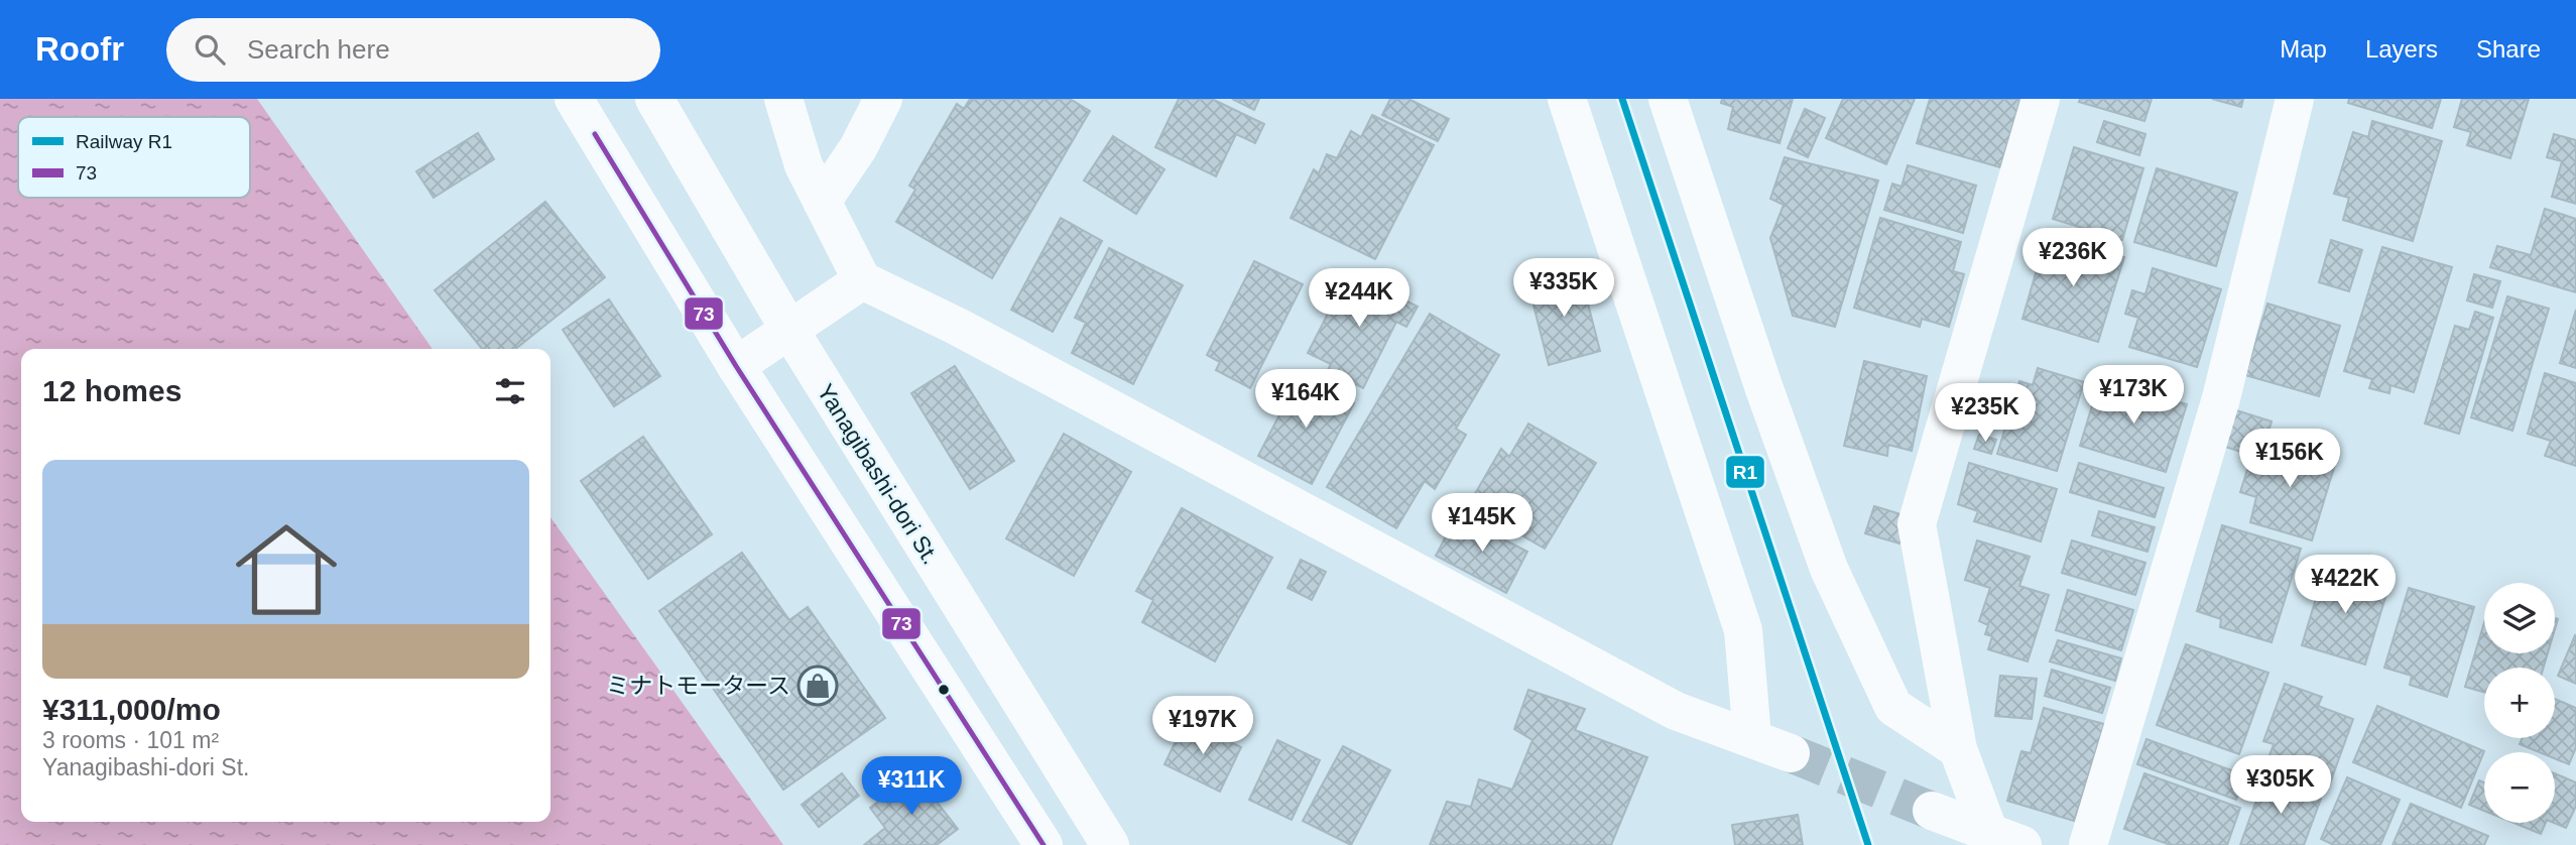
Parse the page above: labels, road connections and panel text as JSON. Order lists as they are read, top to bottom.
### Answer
{
  "streets": {
    "street": ["Yanagibashi-dori St."]
  },
  "places": {
    "shop": ["ミナトモータース"]
  },
  "lines": ["rail line R1", "transit line 73"],
  "legend": ["Railway R1", "73"],
  "page": {
    "header": "Roofr",
    "search": "Search here",
    "nav": ["Map", "Layers", "Share"],
    "price": [
      "¥236K",
      "¥335K",
      "¥244K",
      "¥173K",
      "¥164K",
      "¥235K",
      "¥156K",
      "¥145K",
      "¥422K",
      "¥197K",
      "¥305K",
      "¥311K"
    ],
    "heading": "12 homes",
    "list": [
      {
        "name": "¥311,000/mo",
        "note": "3 rooms · 101 m² · Yanagibashi-dori St."
      }
    ],
    "map_buttons": ["+", "−"]
  }
}
